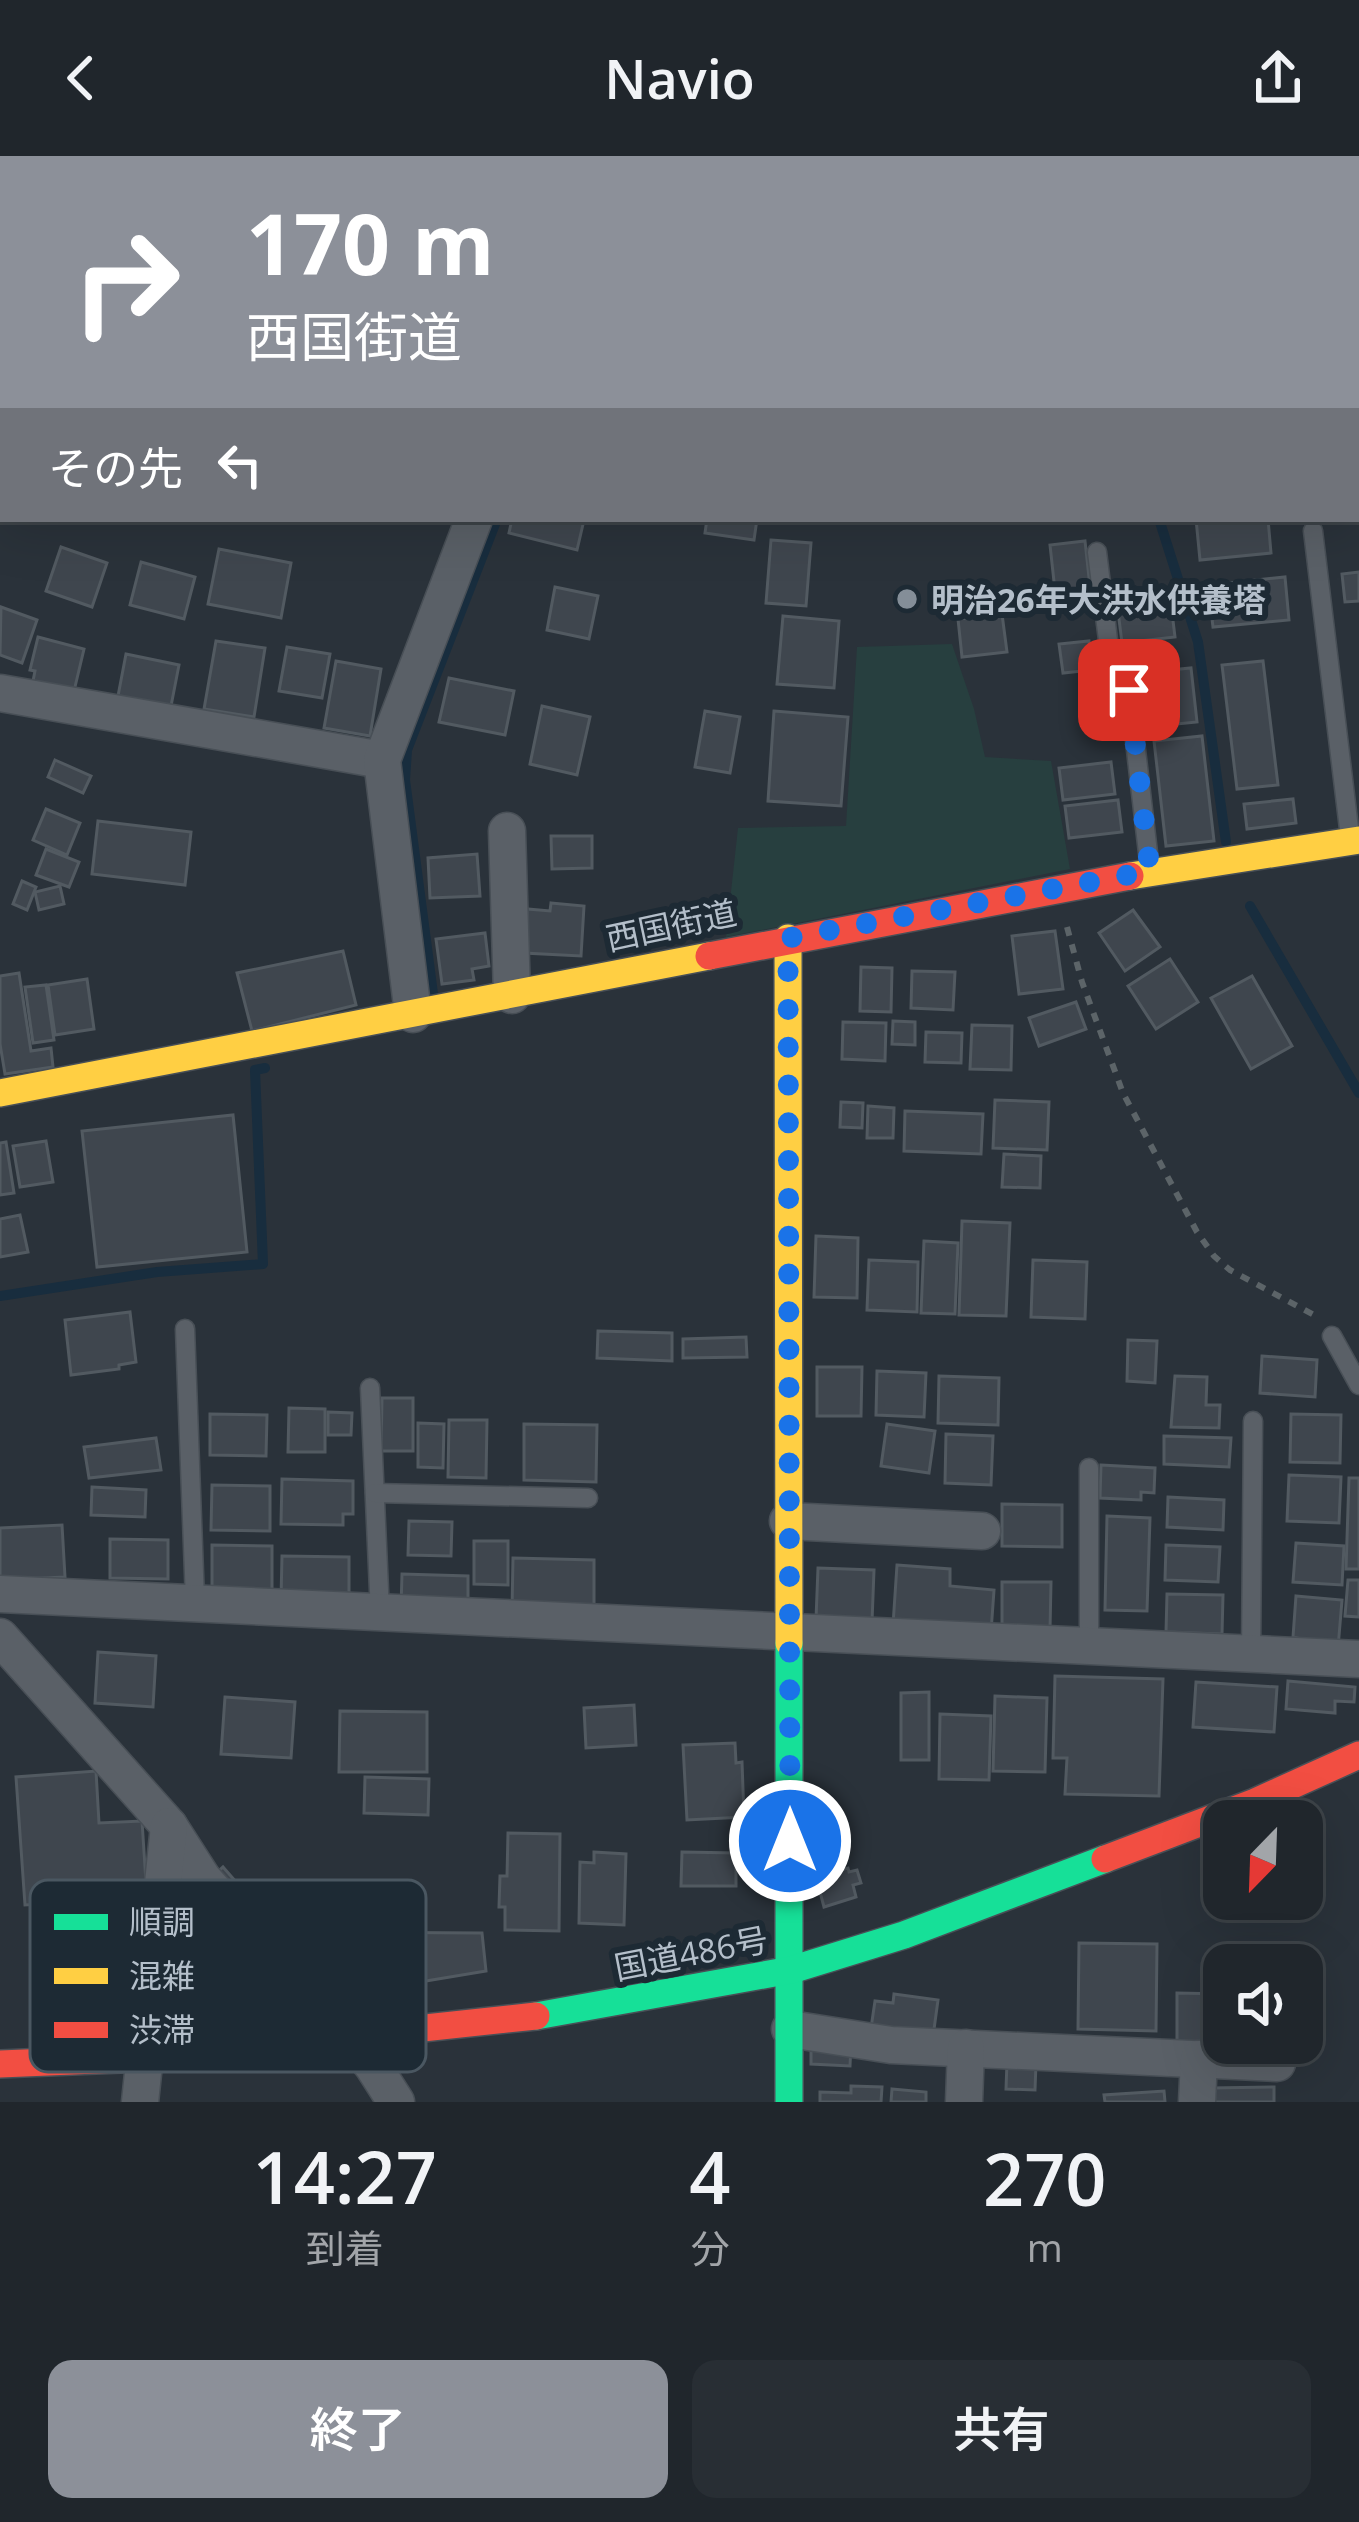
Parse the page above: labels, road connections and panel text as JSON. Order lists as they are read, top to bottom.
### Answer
{
  "streets": {
    "main road": ["西国街道", "国道486号"]
  },
  "places": ["明治26年大洪水供養塔"],
  "legend": ["順調", "混雑", "渋滞"],
  "north": "bottom left",
  "page": {
    "header": "Navio",
    "turn": ["170 m", "西国街道"],
    "then": "その先",
    "eta": [
      "14:27",
      "到着",
      "4",
      "分",
      "270",
      "m"
    ],
    "buttons": ["終了", "共有"]
  }
}
